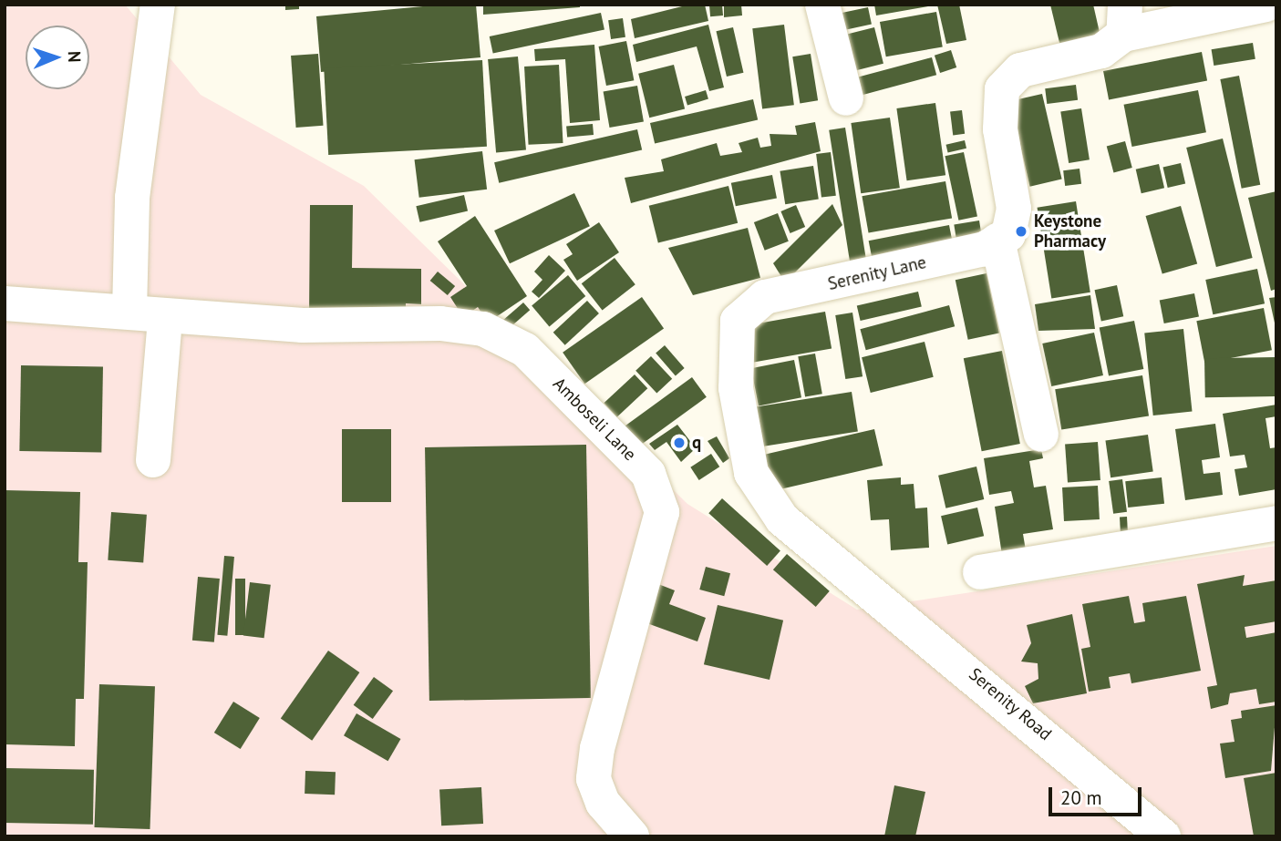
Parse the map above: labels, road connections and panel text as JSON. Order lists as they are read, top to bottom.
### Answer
{
  "streets": {
    "street": ["Serenity Lane", "Amboseli Lane", "Serenity Road"]
  },
  "crossings": [
    ["Serenity Lane", "Serenity Road"]
  ],
  "places": ["Keystone Pharmacy", "q"],
  "scale_bar": "20 m",
  "north": "right"
}
